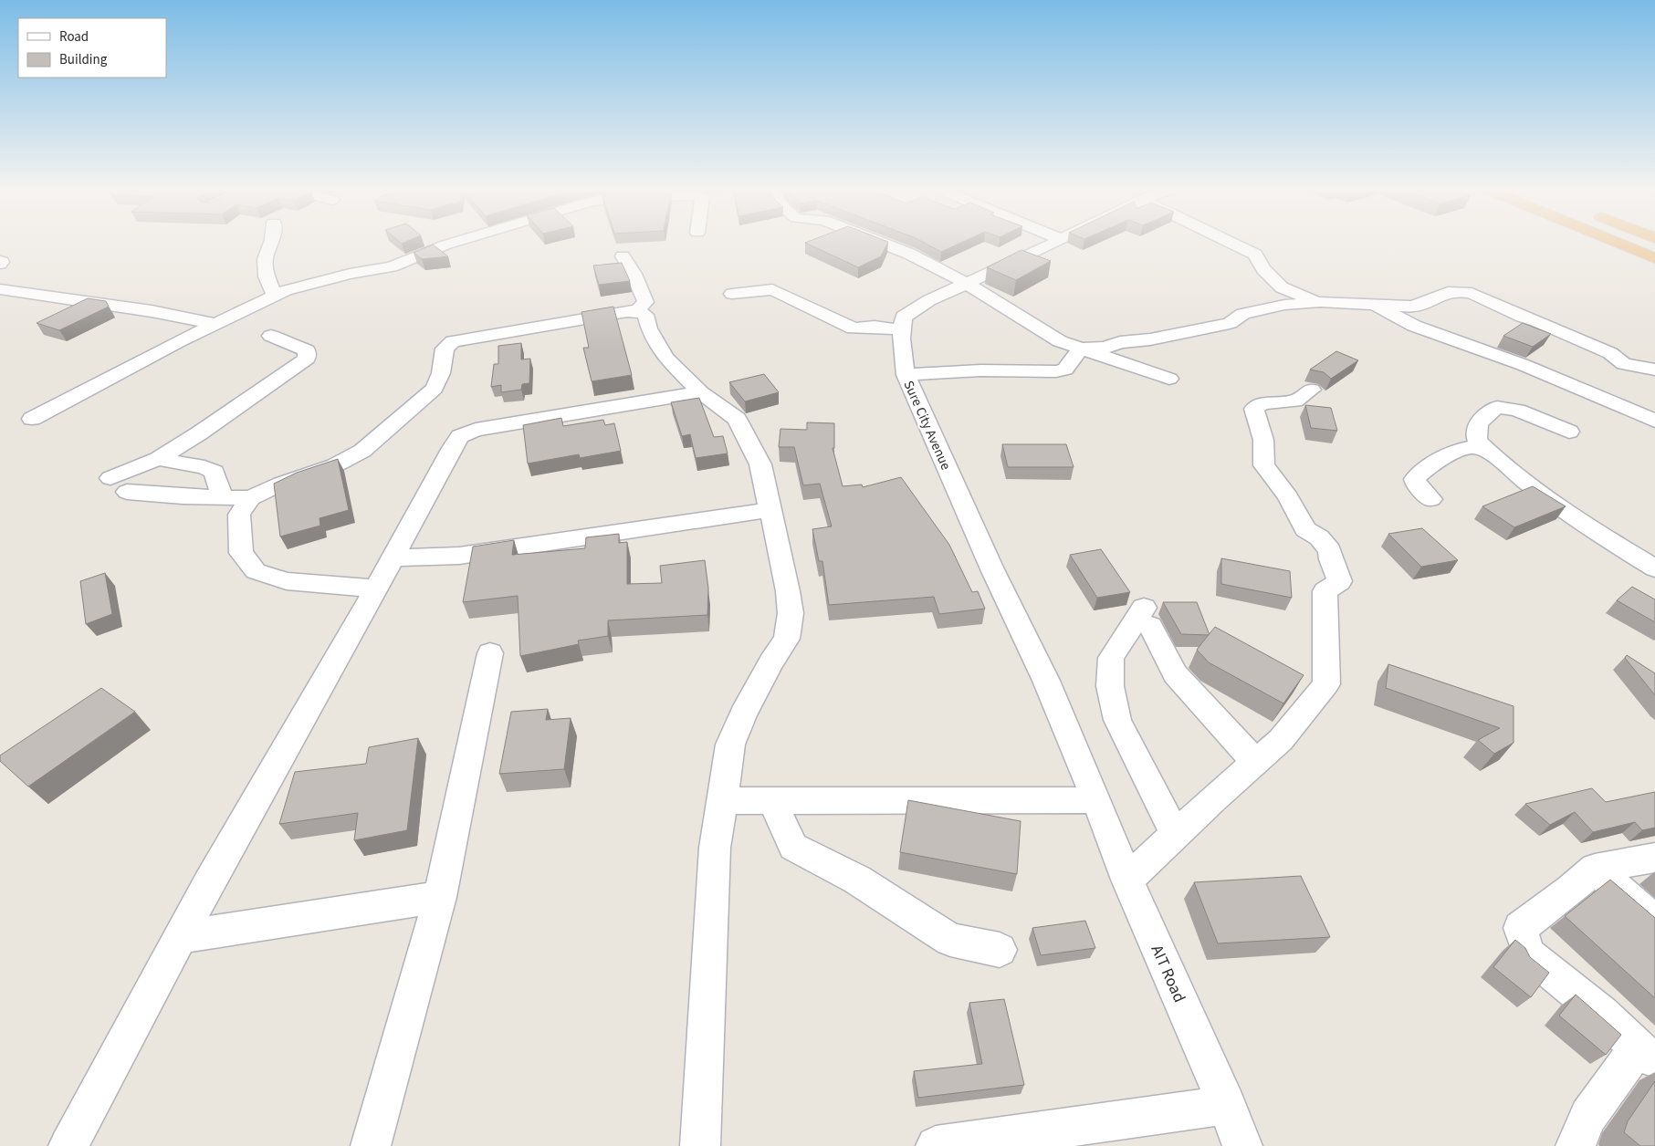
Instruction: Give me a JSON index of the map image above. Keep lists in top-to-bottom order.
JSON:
{
  "streets": {
    "street": ["Sure City Avenue", "AIT Road"]
  },
  "crossings": [
    ["Sure City Avenue", "AIT Road"]
  ],
  "legend": ["Road", "Building"]
}
